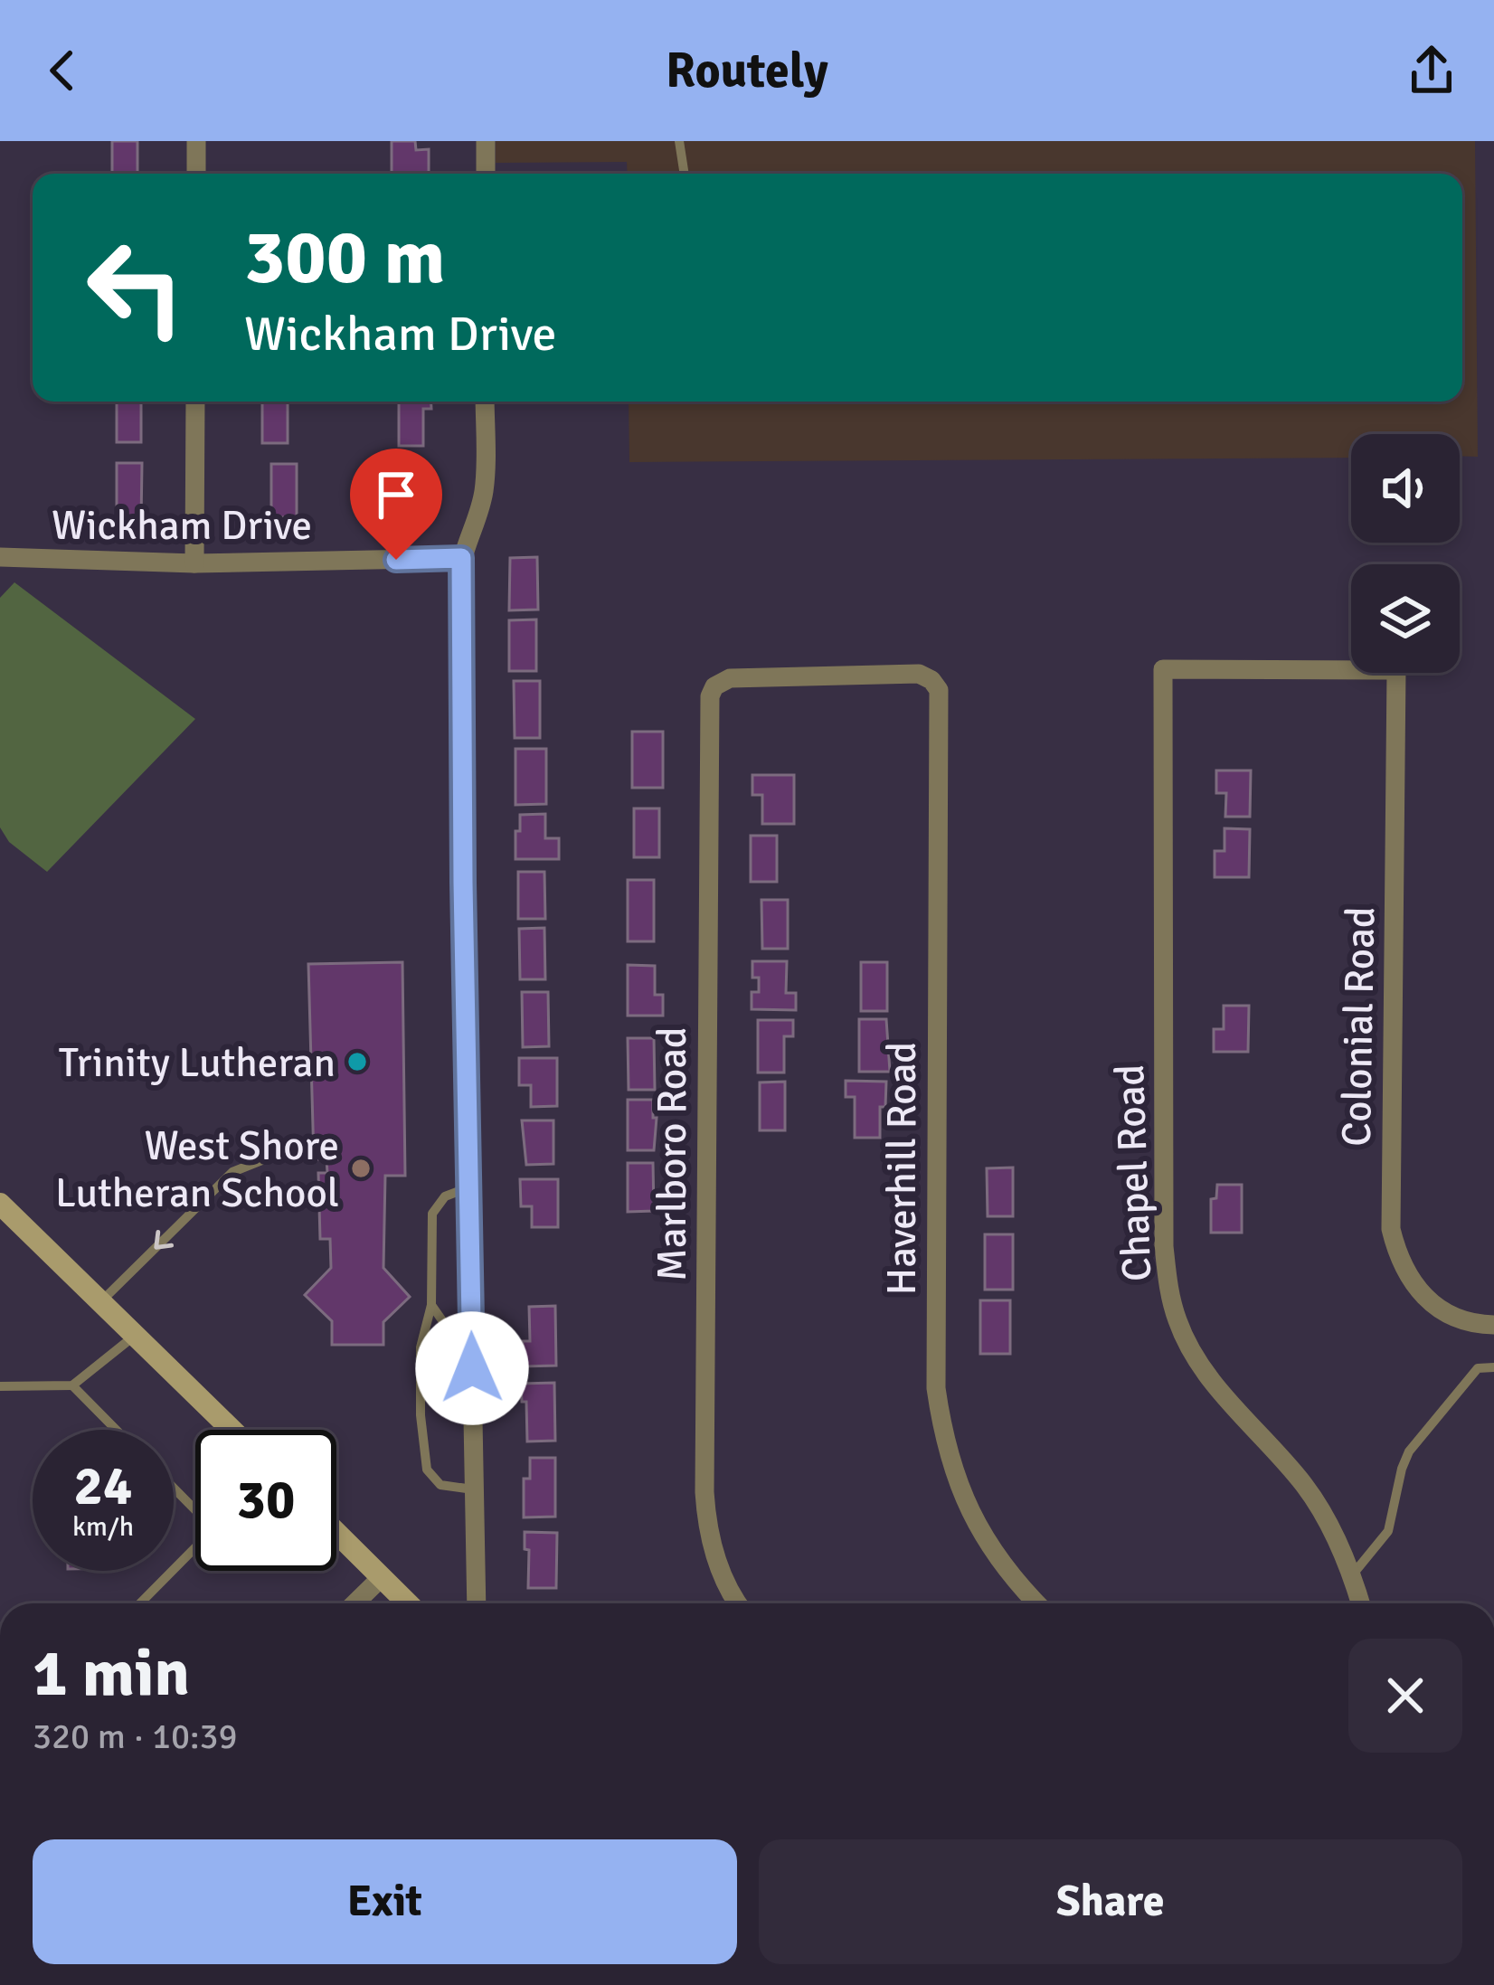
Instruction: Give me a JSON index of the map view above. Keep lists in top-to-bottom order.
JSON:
{
  "streets": {
    "street": [
      "Wickham Drive",
      "Colonial Road",
      "Marlboro Road",
      "Haverhill Road",
      "Chapel Road"
    ]
  },
  "crossings": [
    ["Colonial Road", "Chapel Road"],
    ["Marlboro Road", "Haverhill Road"]
  ],
  "places": ["Trinity Lutheran", "West Shore Lutheran School"],
  "page": {
    "header": "Routely",
    "turn": ["300 m", "Wickham Drive"],
    "speed": "24 km/h",
    "limit": "30",
    "heading": ["1 min", "320 m · 10:39"],
    "buttons": ["Exit", "Share"]
  }
}
